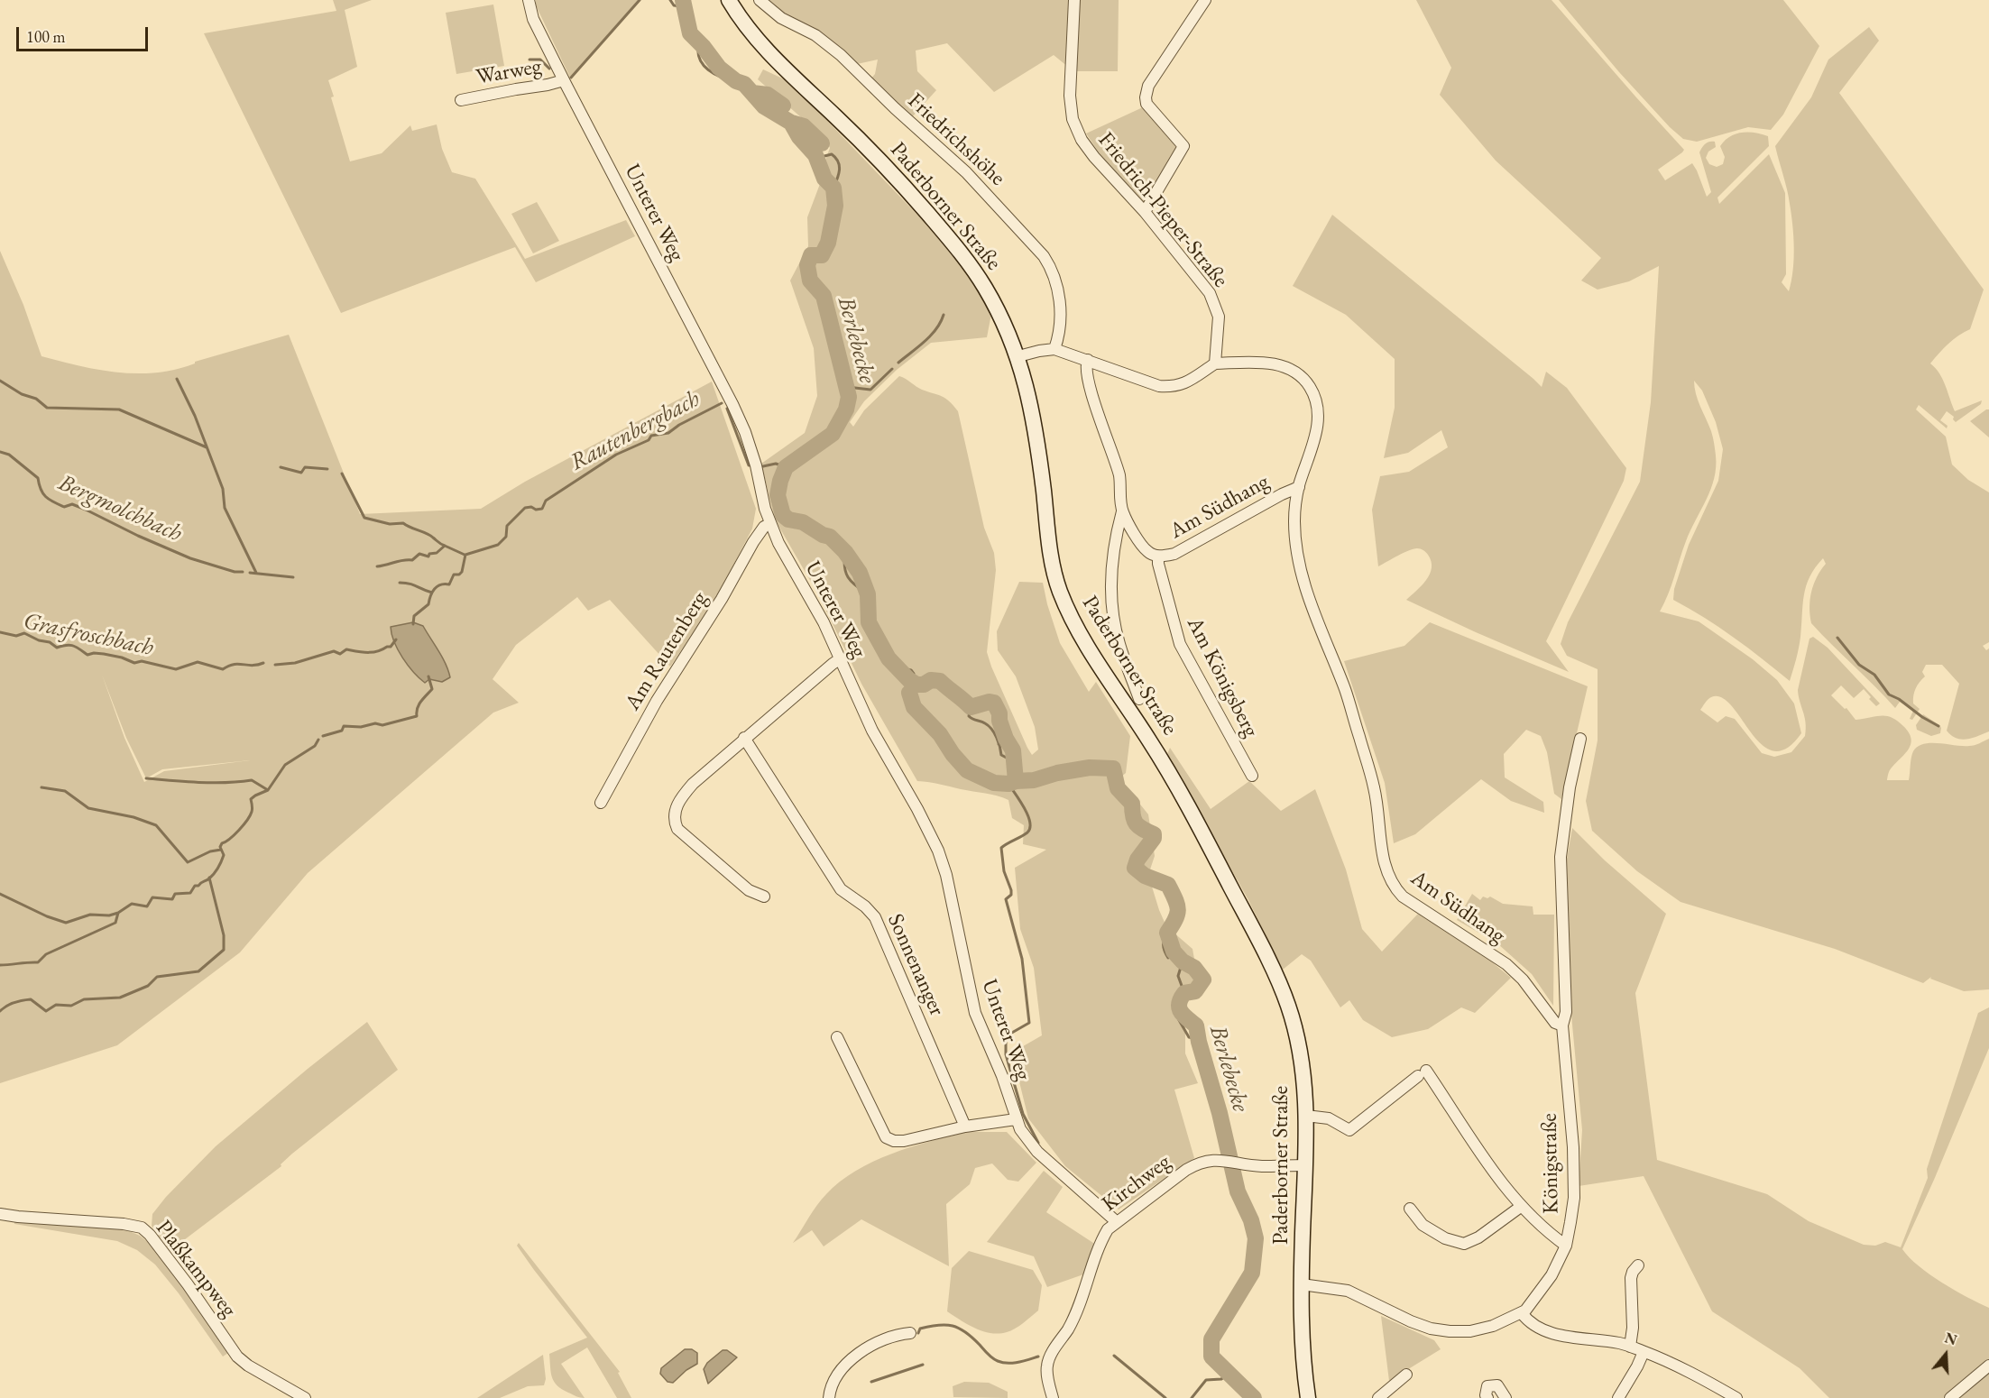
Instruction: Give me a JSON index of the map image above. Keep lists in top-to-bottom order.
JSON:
{
  "streets": {
    "main road": ["Paderborner Straße"],
    "street": [
      "Warweg",
      "Friedrichshöhe",
      "Friedrich-Pieper-Straße",
      "Unterer Weg",
      "Am Südhang",
      "Am Rautenberg",
      "Am Königsberg",
      "Sonnenanger",
      "Königstraße",
      "Kirchweg",
      "Plaßkampweg"
    ]
  },
  "crossings": [
    ["Warweg", "Unterer Weg"],
    ["Paderborner Straße", "Königstraße"],
    ["Paderborner Straße", "Kirchweg"],
    ["Friedrich-Pieper-Straße", "Am Südhang"],
    ["Unterer Weg", "Am Rautenberg"],
    ["Unterer Weg", "Kirchweg"],
    ["Am Südhang", "Am Königsberg"],
    ["Am Südhang", "Königstraße"]
  ],
  "water": [
    "Berlebecke",
    "Rautenbergbach",
    "Bergmolchbach",
    "Grasfroschbach"
  ],
  "scale_bar": "100 m",
  "north": "top"
}
